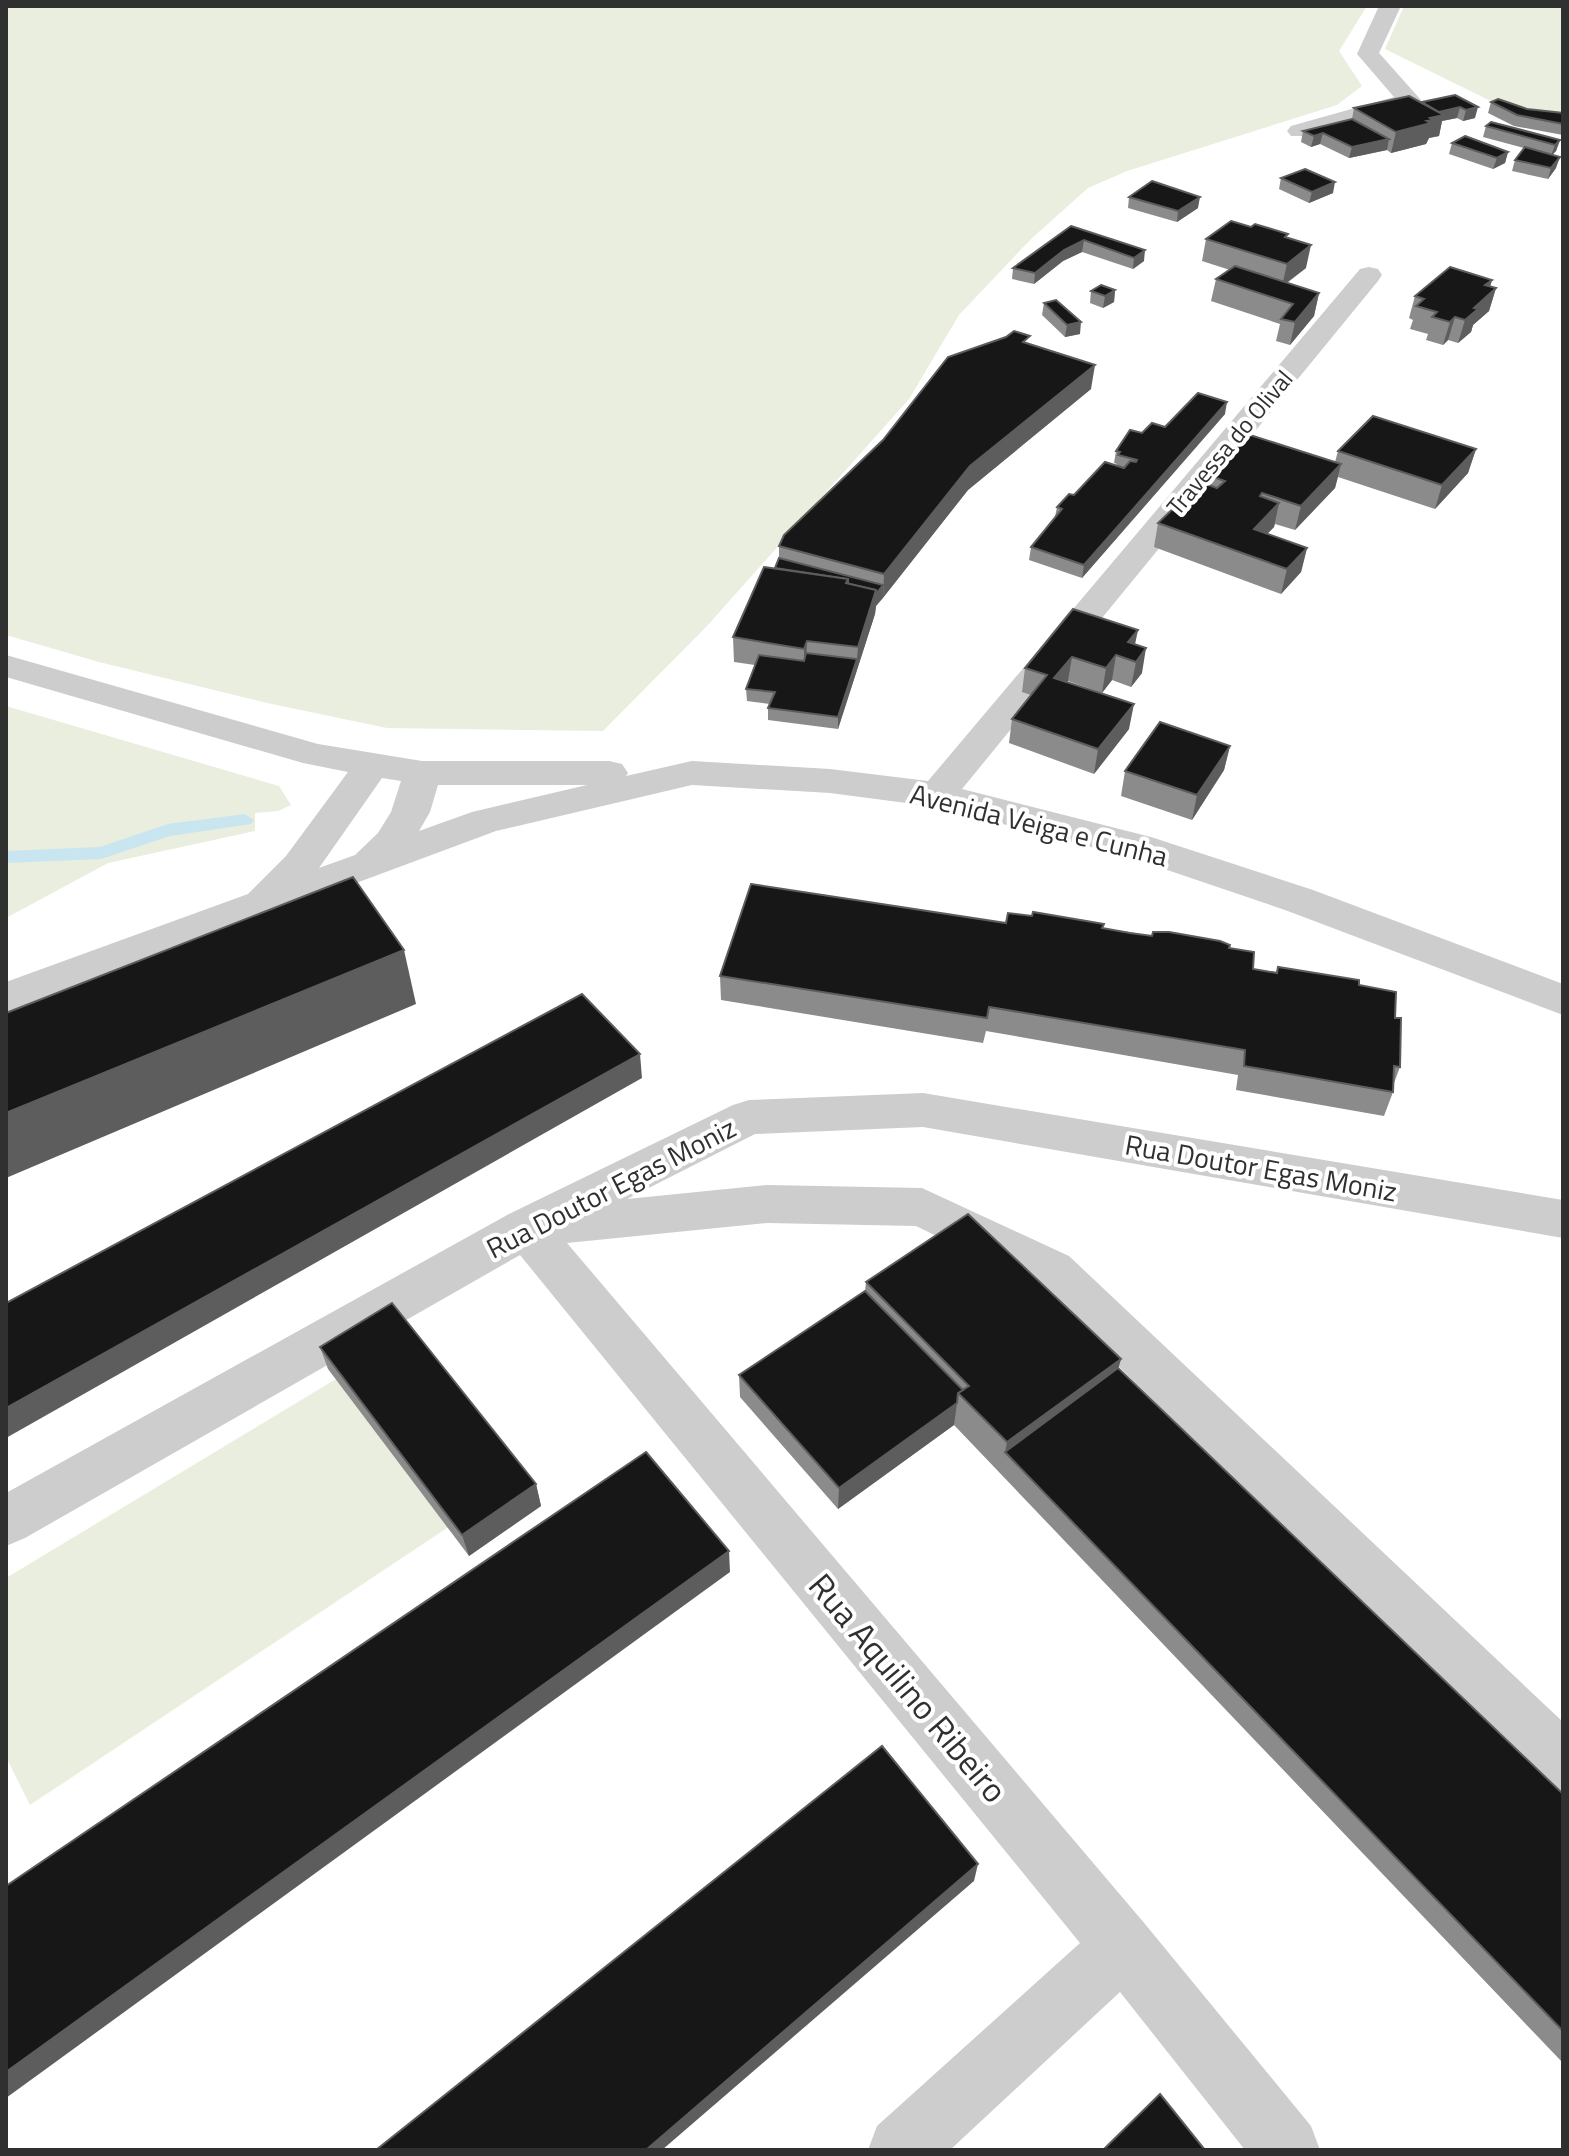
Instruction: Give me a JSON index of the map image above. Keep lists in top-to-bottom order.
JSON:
{
  "streets": {
    "street": [
      "Travessa do Olival",
      "Avenida Veiga e Cunha",
      "Rua Doutor Egas Moniz",
      "Rua Aquilino Ribeiro"
    ]
  },
  "crossings": [
    ["Travessa do Olival", "Avenida Veiga e Cunha"],
    ["Rua Doutor Egas Moniz", "Rua Aquilino Ribeiro"]
  ]
}
